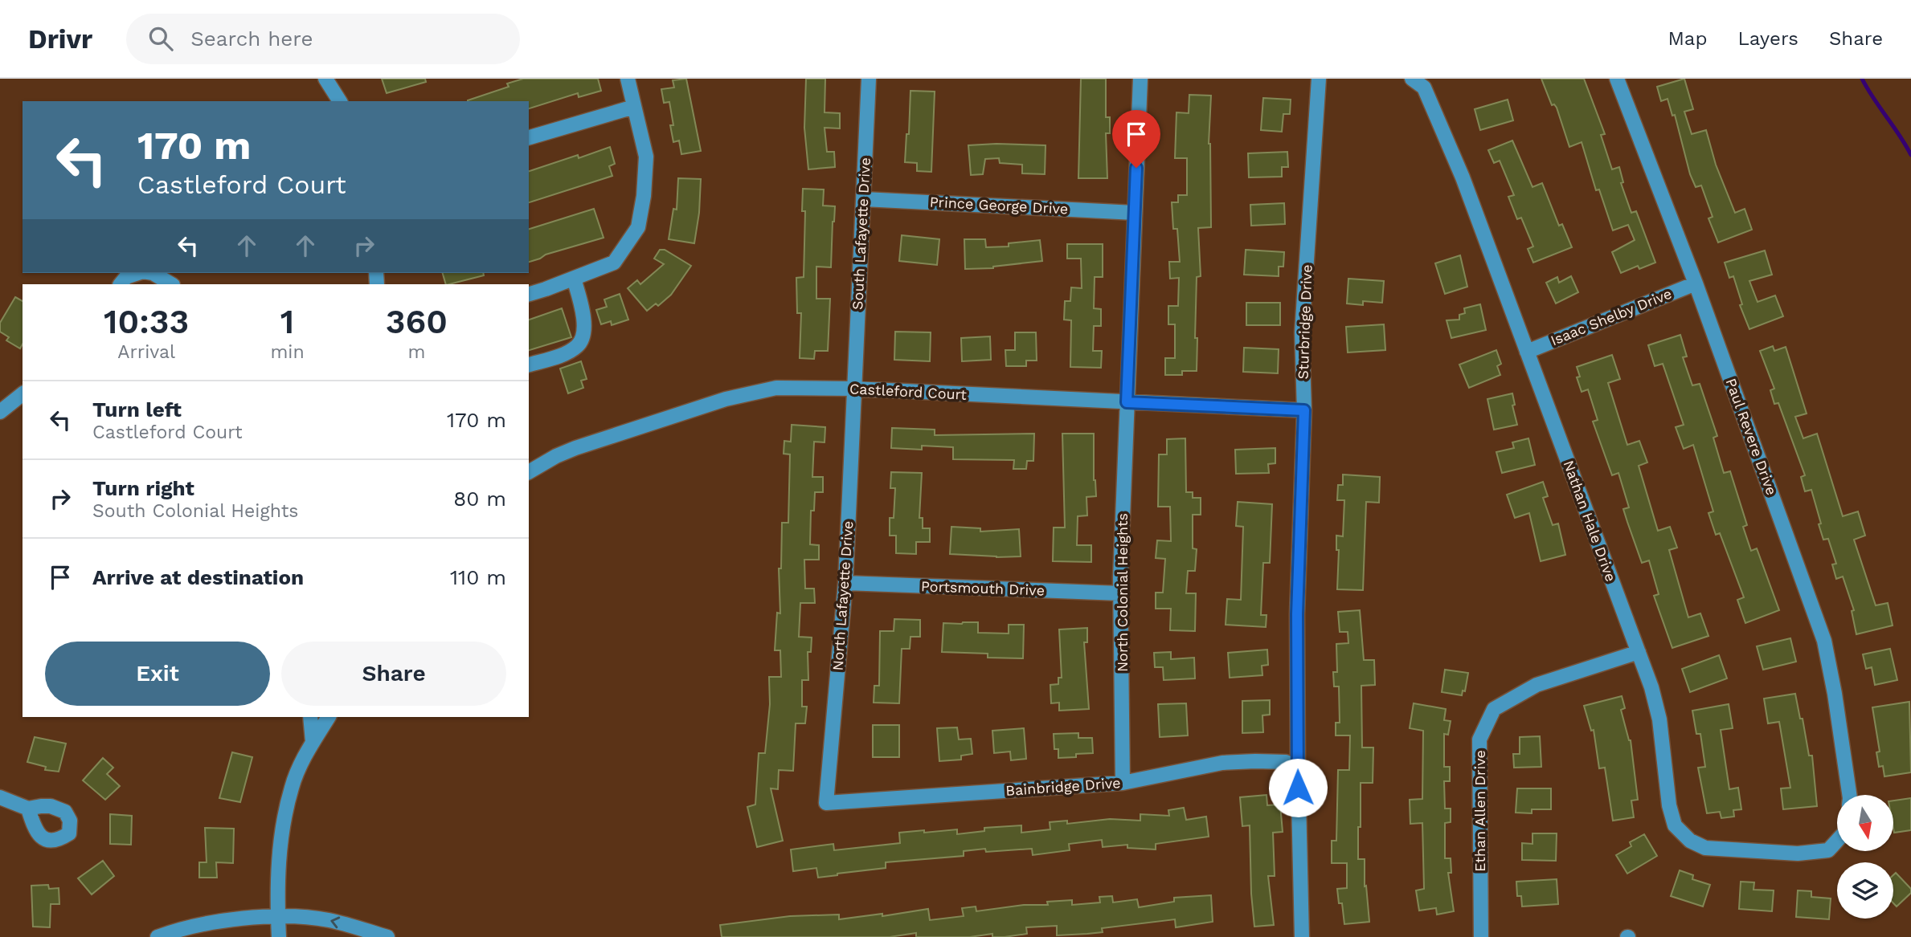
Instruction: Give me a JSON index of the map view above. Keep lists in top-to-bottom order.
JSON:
{
  "streets": {
    "street": [
      "Prince George Drive",
      "South Lafayette Drive",
      "Isaac Shelby Drive",
      "Sturbridge Drive",
      "Castleford Court",
      "Paul Revere Drive",
      "Nathan Hale Drive",
      "Portsmouth Drive",
      "North Colonial Heights",
      "North Lafayette Drive",
      "Bainbridge Drive",
      "Ethan Allen Drive"
    ]
  },
  "crossings": [
    ["Prince George Drive", "South Lafayette Drive"],
    ["Prince George Drive", "North Colonial Heights"],
    ["South Lafayette Drive", "Castleford Court"],
    ["South Lafayette Drive", "North Lafayette Drive"],
    ["Isaac Shelby Drive", "Paul Revere Drive"],
    ["Isaac Shelby Drive", "Nathan Hale Drive"],
    ["Sturbridge Drive", "Castleford Court"],
    ["Sturbridge Drive", "Bainbridge Drive"],
    ["Castleford Court", "North Colonial Heights"],
    ["Castleford Court", "North Lafayette Drive"],
    ["Nathan Hale Drive", "Ethan Allen Drive"],
    ["Portsmouth Drive", "North Colonial Heights"],
    ["Portsmouth Drive", "North Lafayette Drive"],
    ["North Colonial Heights", "Bainbridge Drive"],
    ["North Lafayette Drive", "Bainbridge Drive"]
  ],
  "north": "bottom",
  "page": {
    "header": "Drivr",
    "search": "Search here",
    "nav": ["Map", "Layers", "Share"],
    "turn": ["170 m", "Castleford Court"],
    "eta": [
      "10:33",
      "Arrival",
      "1",
      "min",
      "360",
      "m"
    ],
    "list": [
      {
        "name": "Turn left",
        "note": "Castleford Court",
        "value": "170 m"
      },
      {
        "name": "Turn right",
        "note": "South Colonial Heights",
        "value": "80 m"
      },
      {
        "name": "Arrive at destination",
        "value": "110 m"
      }
    ],
    "buttons": ["Exit", "Share"]
  }
}
